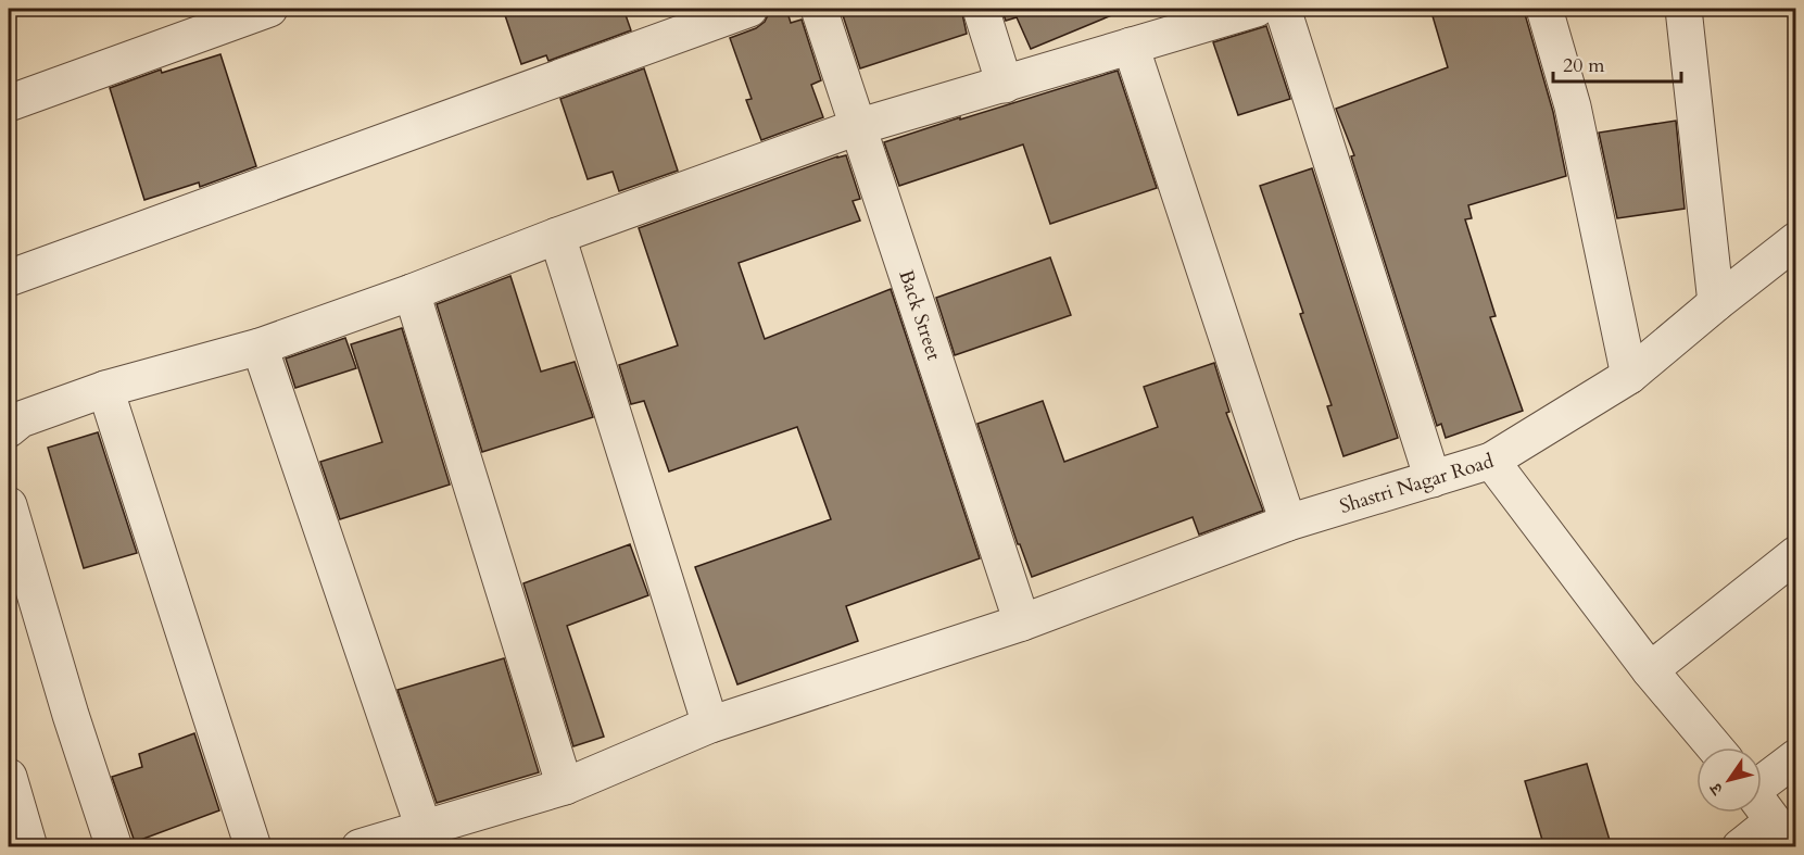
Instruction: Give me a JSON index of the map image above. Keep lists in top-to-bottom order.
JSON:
{
  "streets": {
    "street": ["Back Street", "Shastri Nagar Road"]
  },
  "crossings": [
    ["Back Street", "Shastri Nagar Road"]
  ],
  "scale_bar": "20 m",
  "north": "bottom left"
}
